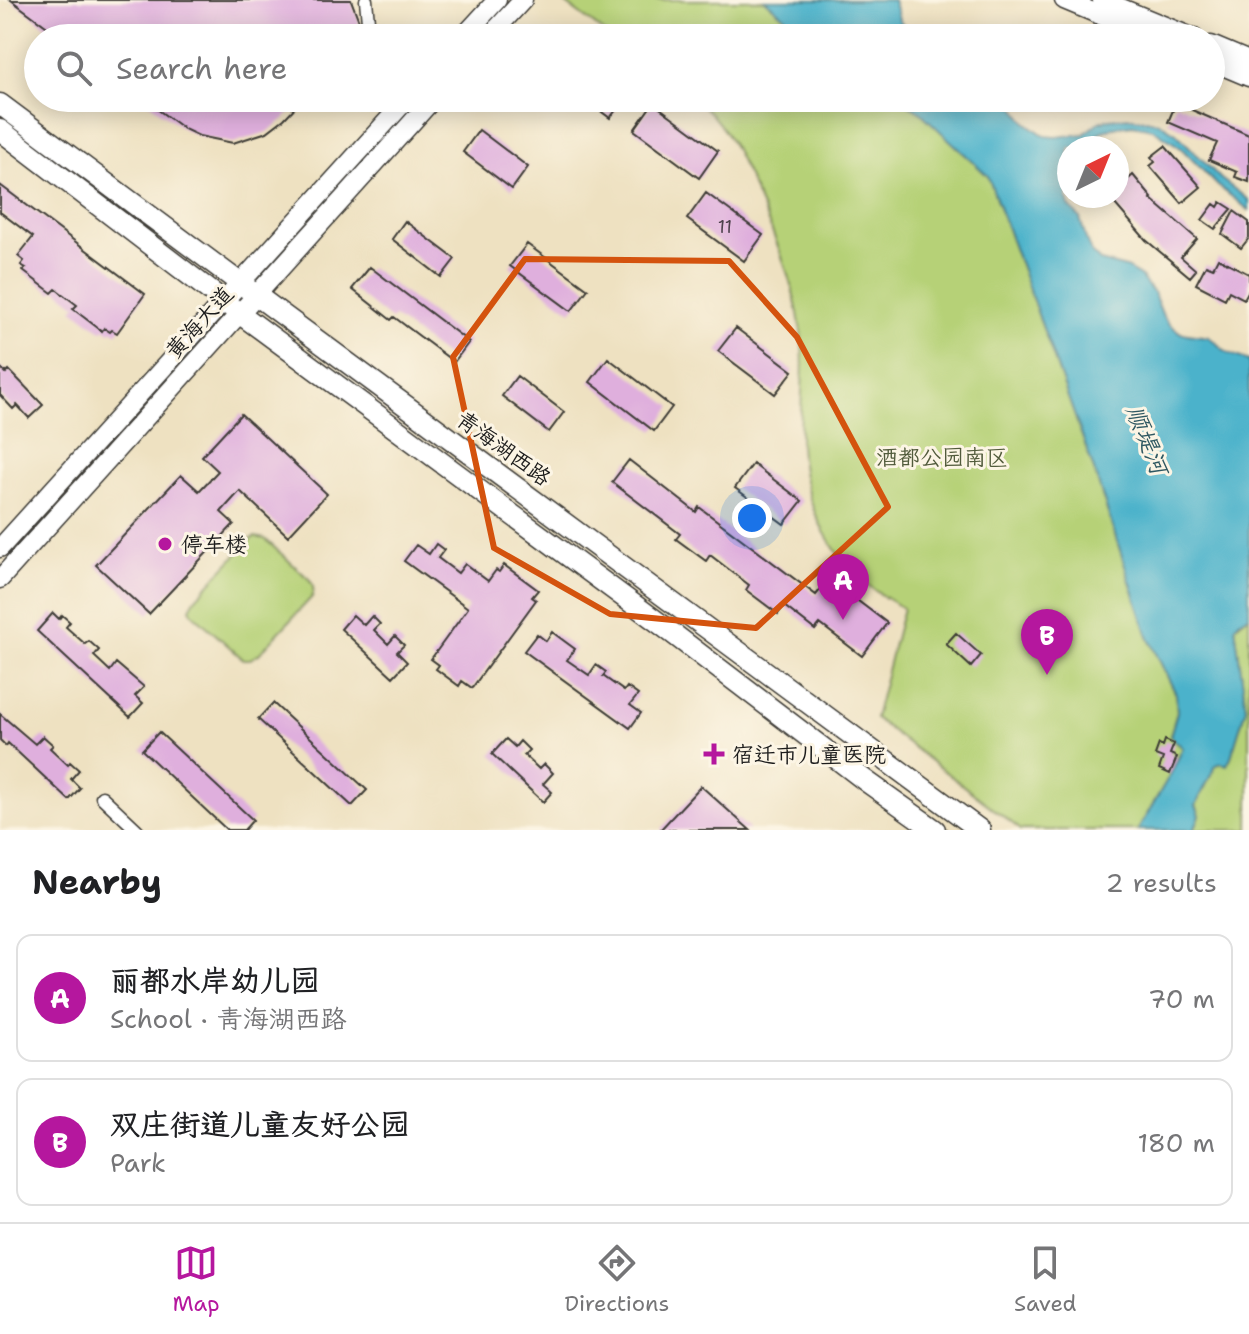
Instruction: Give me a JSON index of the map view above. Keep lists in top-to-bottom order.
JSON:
{
  "streets": {
    "main road": ["青海湖西路"],
    "street": ["黄海大道"]
  },
  "crossings": [
    ["黄海大道", "青海湖西路"]
  ],
  "water": ["顺堤河"],
  "parks": ["酒都公园南区"],
  "places": {
    "other": ["停车楼"],
    "health": ["宿迁市儿童医院"]
  },
  "house_numbers": ["11"],
  "north": "top right",
  "page": {
    "search": "Search here",
    "pins": ["A", "B"],
    "heading": ["Nearby", "2 results"],
    "list": [
      {
        "mark": "A",
        "name": "丽都水岸幼儿园",
        "note": "School · 青海湖西路",
        "value": "70 m"
      },
      {
        "mark": "B",
        "name": "双庄街道儿童友好公园",
        "note": "Park",
        "value": "180 m"
      }
    ],
    "nav": ["Map", "Directions", "Saved"]
  }
}
